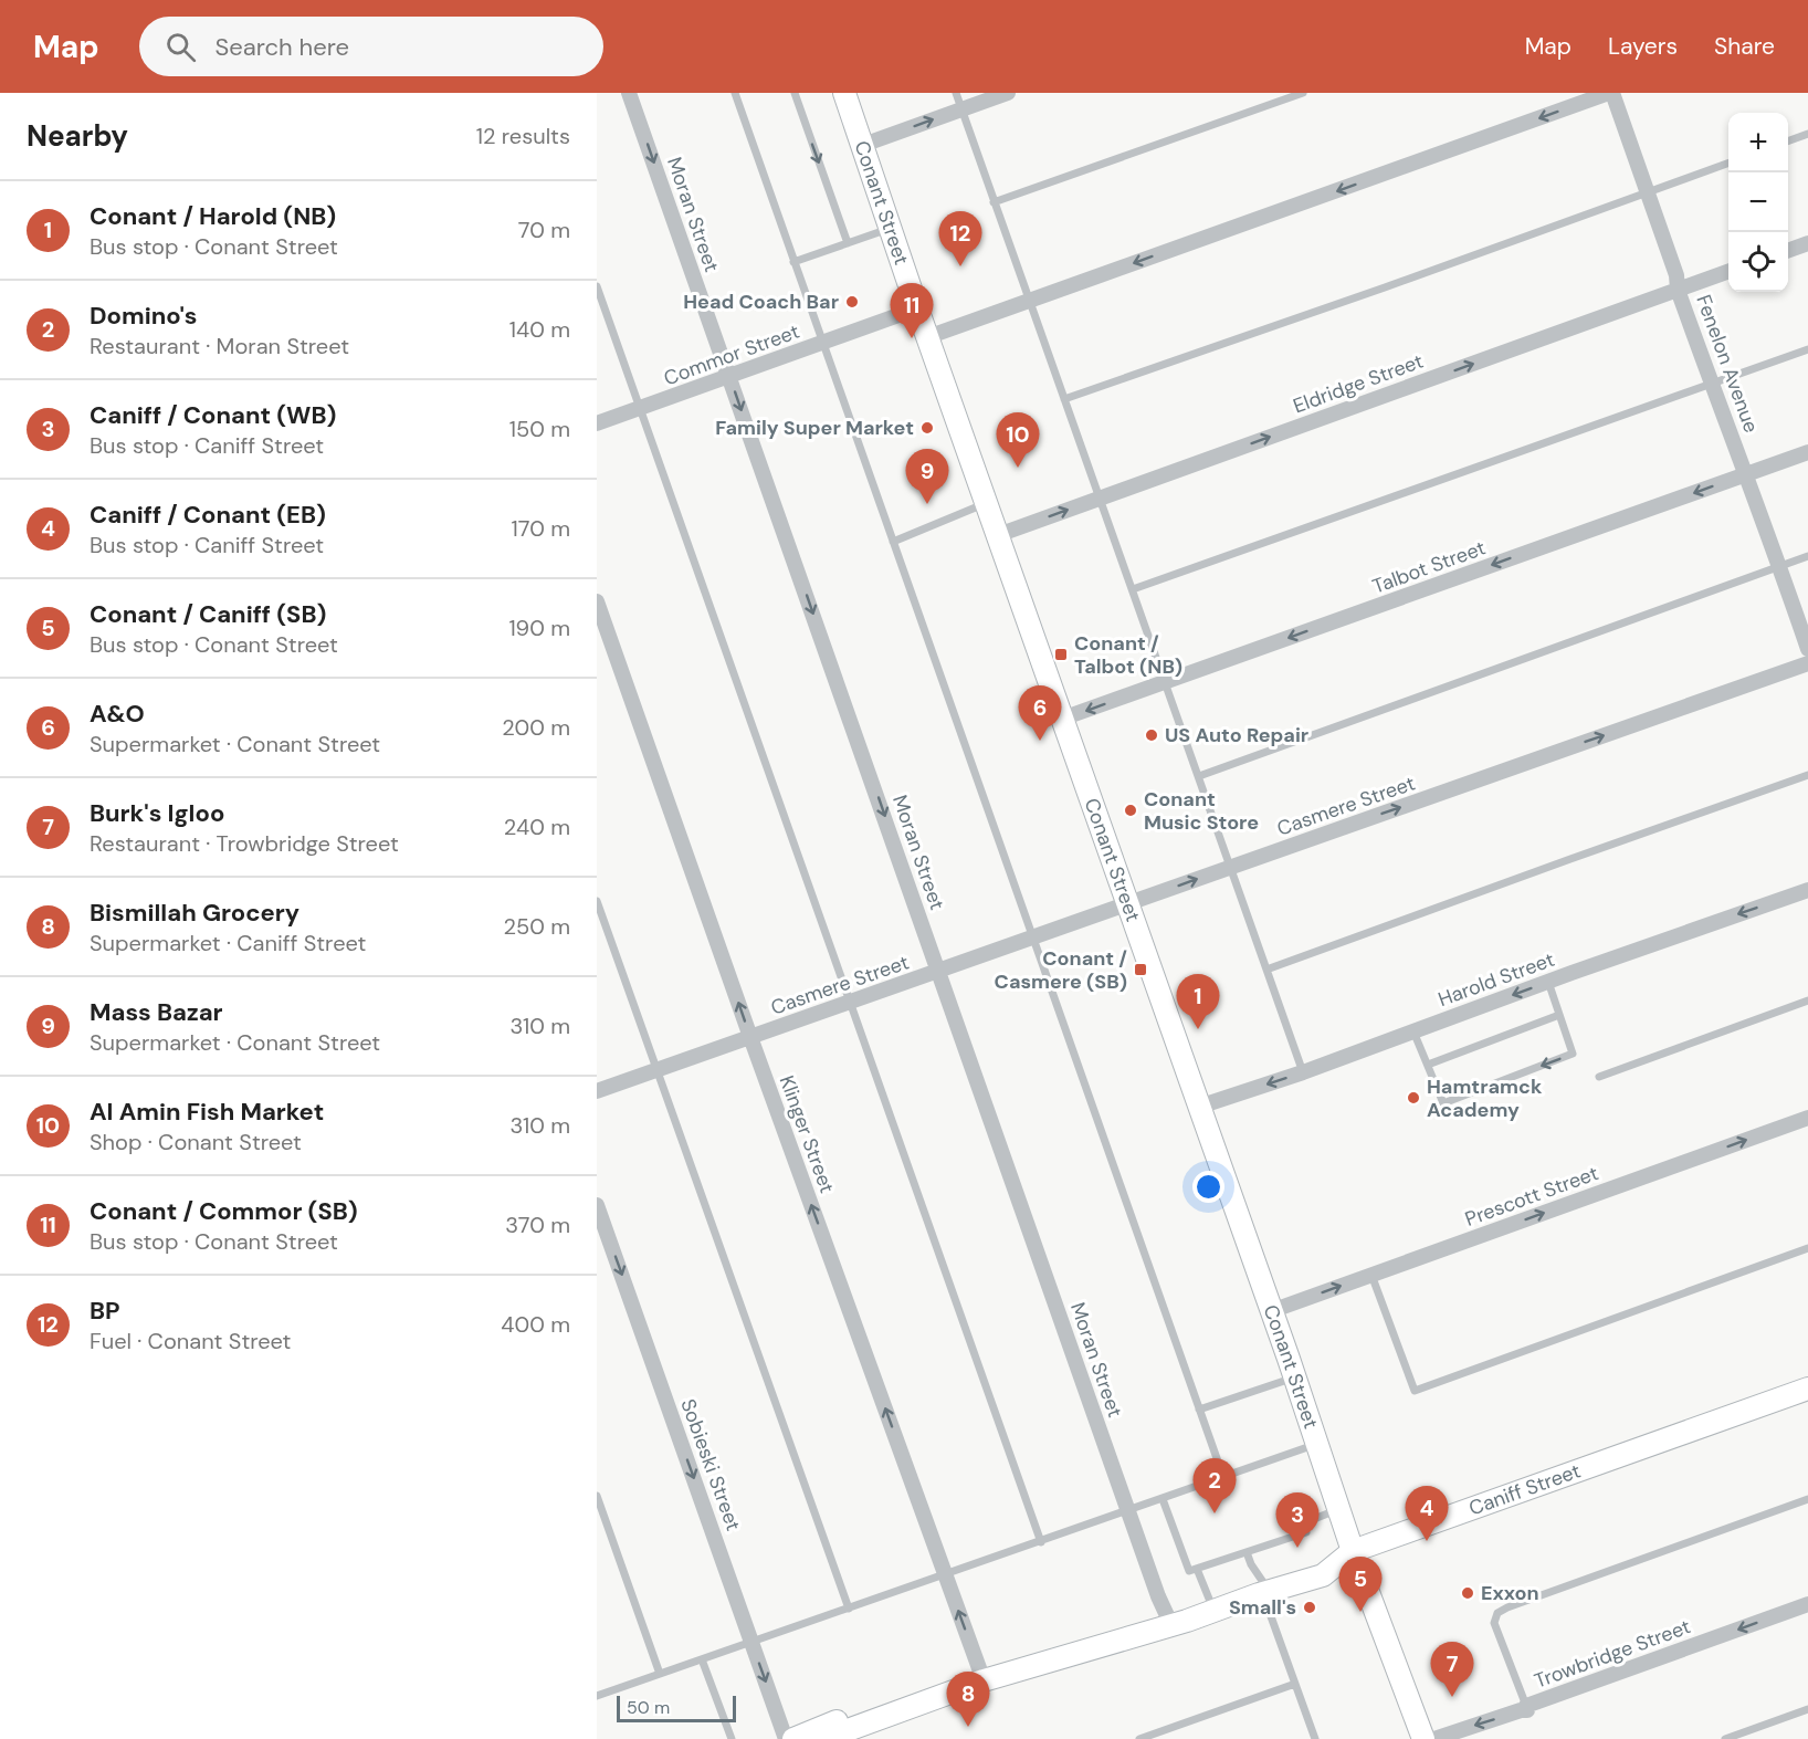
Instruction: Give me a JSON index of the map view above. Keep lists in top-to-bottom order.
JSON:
{
  "streets": {
    "main road": ["Conant Street", "Caniff Street"],
    "street": [
      "Moran Street",
      "Commor Street",
      "Fenelon Avenue",
      "Eldridge Street",
      "Talbot Street",
      "Casmere Street",
      "Harold Street",
      "Klinger Street",
      "Prescott Street",
      "Sobieski Street",
      "Trowbridge Street"
    ]
  },
  "crossings": [
    ["Conant Street", "Commor Street"],
    ["Conant Street", "Eldridge Street"],
    ["Conant Street", "Talbot Street"],
    ["Conant Street", "Casmere Street"],
    ["Conant Street", "Harold Street"],
    ["Conant Street", "Prescott Street"],
    ["Conant Street", "Caniff Street"],
    ["Moran Street", "Commor Street"],
    ["Moran Street", "Casmere Street"],
    ["Moran Street", "Caniff Street"],
    ["Fenelon Avenue", "Eldridge Street"],
    ["Fenelon Avenue", "Talbot Street"],
    ["Casmere Street", "Klinger Street"],
    ["Klinger Street", "Caniff Street"]
  ],
  "one_way": [
    "Moran Street",
    "Eldridge Street",
    "Talbot Street",
    "Casmere Street",
    "Harold Street",
    "Klinger Street",
    "Prescott Street",
    "Sobieski Street",
    "Trowbridge Street"
  ],
  "places": {
    "other": [
      "Head Coach Bar",
      "Family Super Market",
      "US Auto Repair",
      "Conant Music Store",
      "Hamtramck Academy",
      "Exxon",
      "Small's"
    ],
    "transit": ["Conant / Talbot (NB)", "Conant / Casmere (SB)"]
  },
  "scale_bar": "50 m",
  "page": {
    "header": "Map",
    "search": "Search here",
    "nav": ["Map", "Layers", "Share"],
    "heading": ["Nearby", "12 results"],
    "map_buttons": ["+", "−"],
    "list": [
      {
        "mark": "1",
        "name": "Conant / Harold (NB)",
        "note": "Bus stop · Conant Street",
        "value": "70 m"
      },
      {
        "mark": "2",
        "name": "Domino's",
        "note": "Restaurant · Moran Street",
        "value": "140 m"
      },
      {
        "mark": "3",
        "name": "Caniff / Conant (WB)",
        "note": "Bus stop · Caniff Street",
        "value": "150 m"
      },
      {
        "mark": "4",
        "name": "Caniff / Conant (EB)",
        "note": "Bus stop · Caniff Street",
        "value": "170 m"
      },
      {
        "mark": "5",
        "name": "Conant / Caniff (SB)",
        "note": "Bus stop · Conant Street",
        "value": "190 m"
      },
      {
        "mark": "6",
        "name": "A&O",
        "note": "Supermarket · Conant Street",
        "value": "200 m"
      },
      {
        "mark": "7",
        "name": "Burk's Igloo",
        "note": "Restaurant · Trowbridge Street",
        "value": "240 m"
      },
      {
        "mark": "8",
        "name": "Bismillah Grocery",
        "note": "Supermarket · Caniff Street",
        "value": "250 m"
      },
      {
        "mark": "9",
        "name": "Mass Bazar",
        "note": "Supermarket · Conant Street",
        "value": "310 m"
      },
      {
        "mark": "10",
        "name": "Al Amin Fish Market",
        "note": "Shop · Conant Street",
        "value": "310 m"
      },
      {
        "mark": "11",
        "name": "Conant / Commor (SB)",
        "note": "Bus stop · Conant Street",
        "value": "370 m"
      },
      {
        "mark": "12",
        "name": "BP",
        "note": "Fuel · Conant Street",
        "value": "400 m"
      }
    ],
    "pins": [
      "12",
      "11",
      "10",
      "9",
      "6",
      "1",
      "2",
      "4",
      "3",
      "5",
      "7",
      "8"
    ],
    "scale": "50 m"
  }
}
